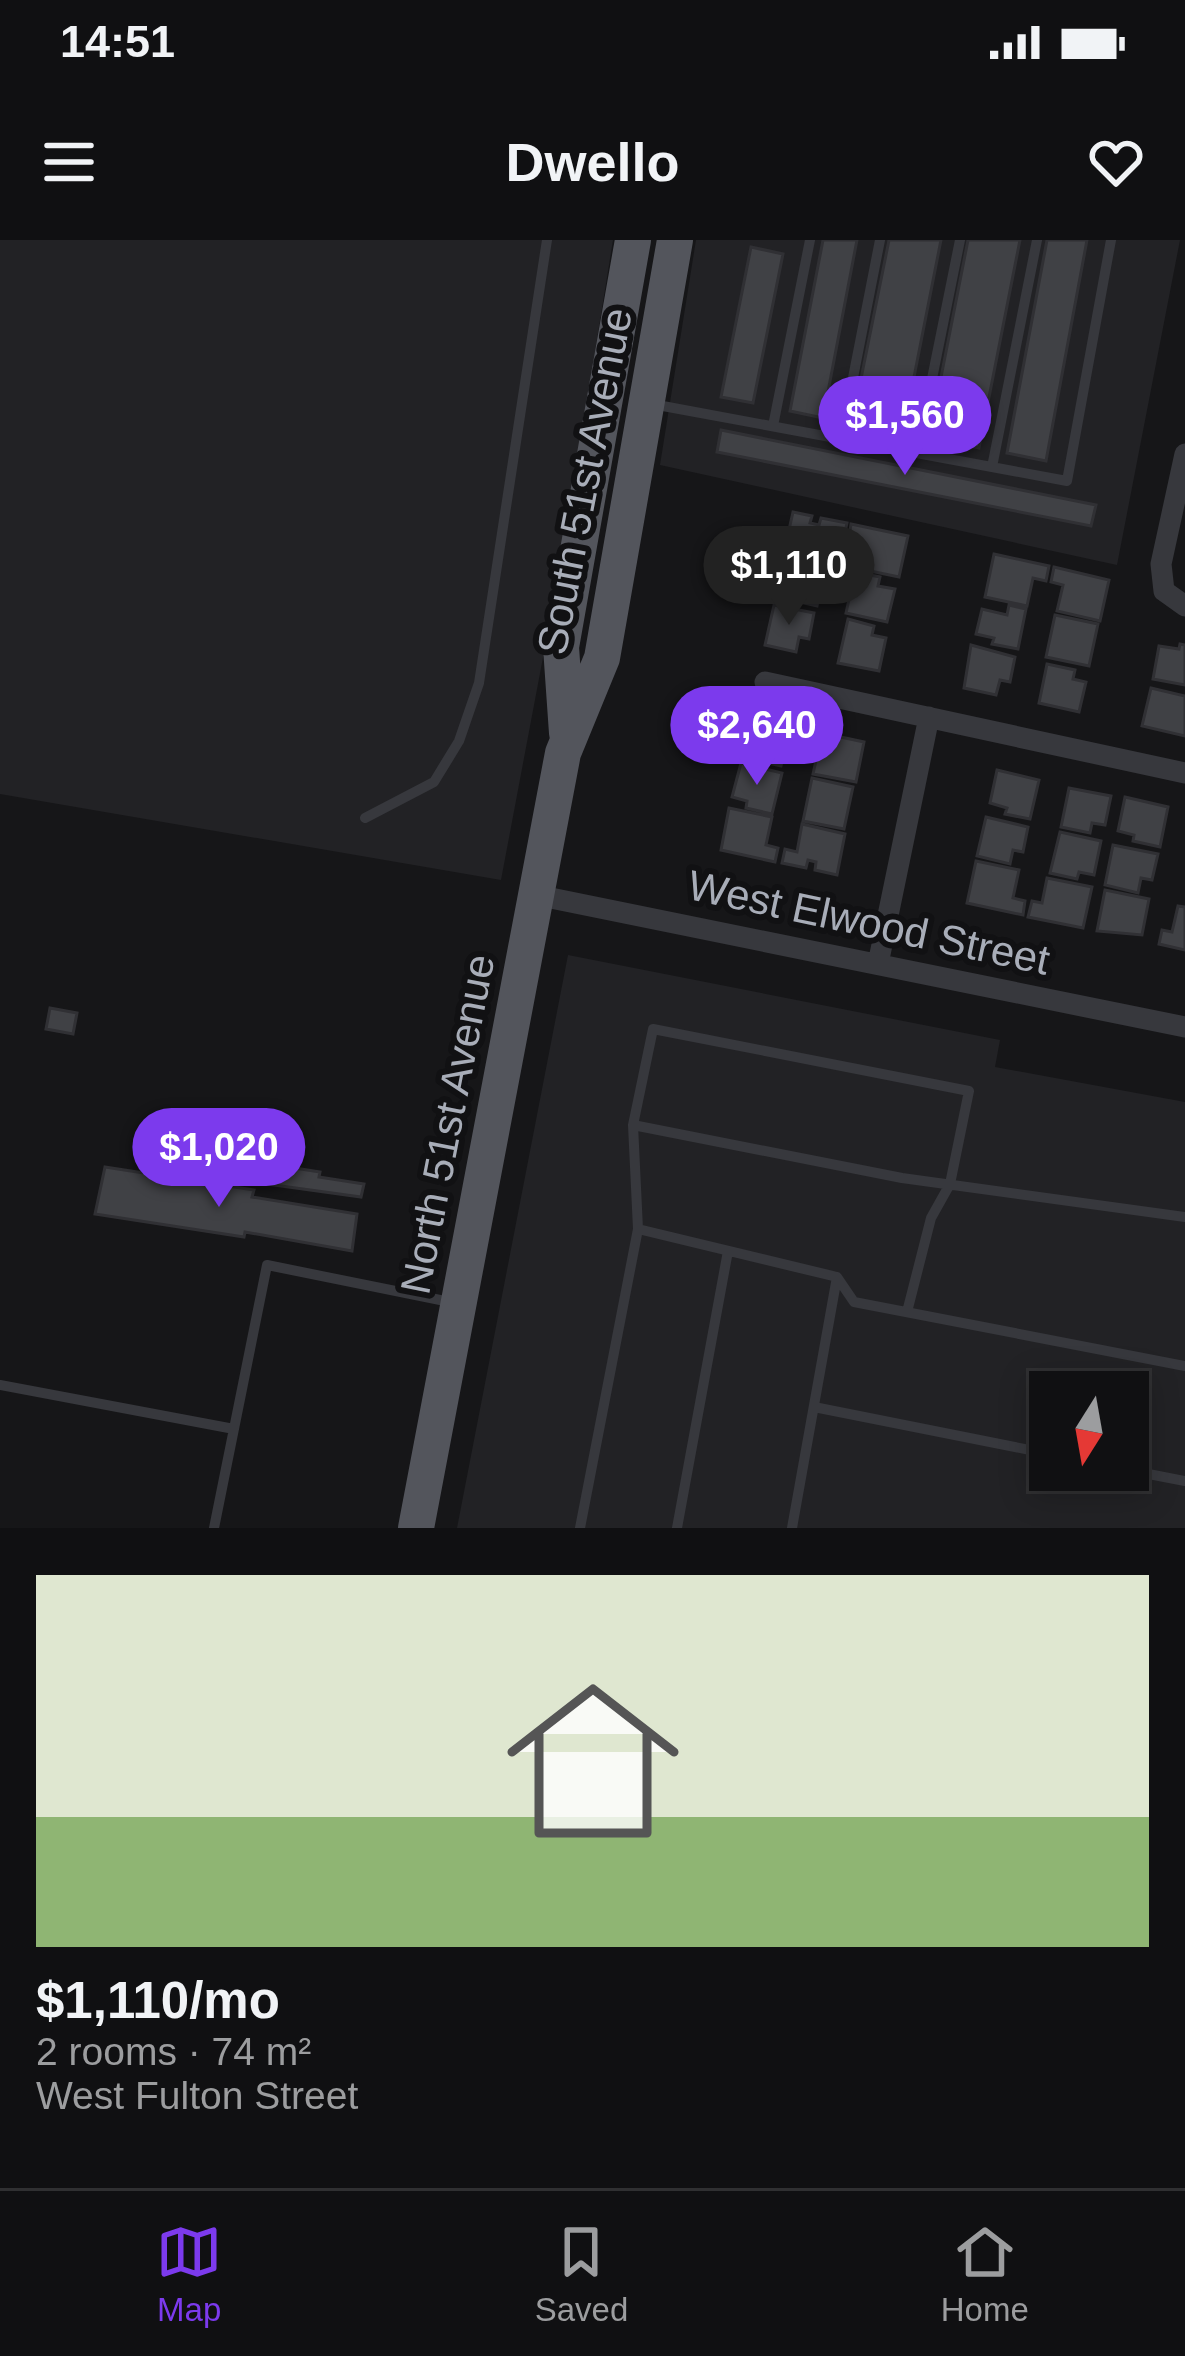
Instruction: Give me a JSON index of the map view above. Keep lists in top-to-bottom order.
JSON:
{
  "streets": {
    "main road": ["South 51st Avenue", "North 51st Avenue"],
    "street": ["West Elwood Street"]
  },
  "crossings": [
    ["South 51st Avenue", "North 51st Avenue"],
    ["West Elwood Street", "North 51st Avenue"]
  ],
  "north": "bottom",
  "page": {
    "status": "14:51",
    "header": "Dwello",
    "price": [
      "$1,560",
      "$1,110",
      "$2,640",
      "$1,020"
    ],
    "list": [
      {
        "name": "$1,110/mo",
        "note": "2 rooms · 74 m² · West Fulton Street"
      }
    ],
    "tabs": ["Map", "Saved", "Home"]
  }
}
